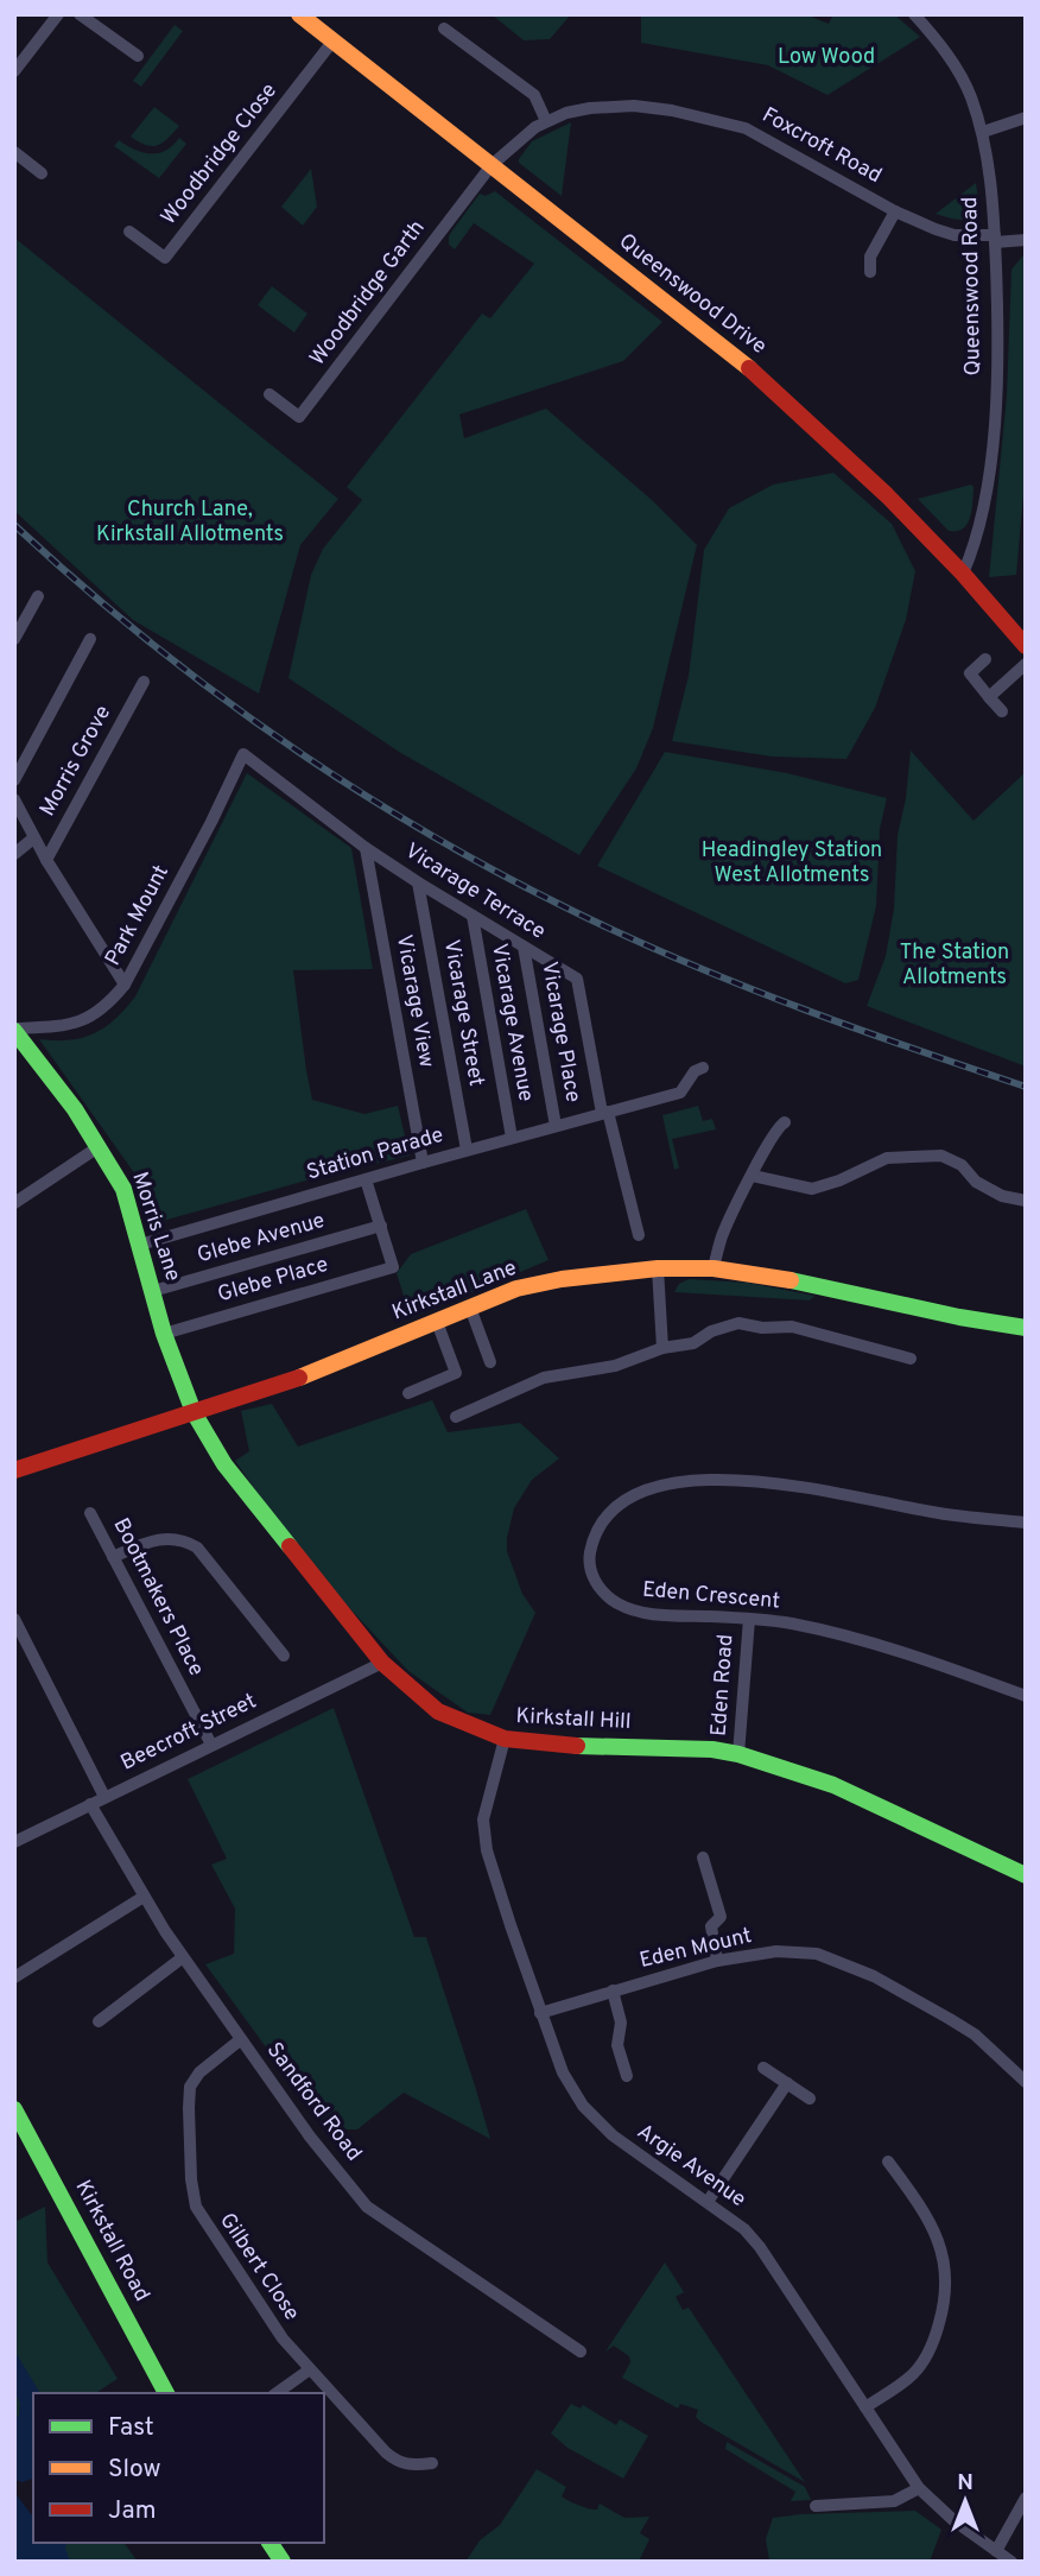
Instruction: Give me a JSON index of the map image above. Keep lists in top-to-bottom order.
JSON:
{
  "streets": {
    "street": [
      "Foxcroft Road",
      "Woodbridge Close",
      "Queenswood Road",
      "Woodbridge Garth",
      "Queenswood Drive",
      "Morris Grove",
      "Vicarage Terrace",
      "Park Mount",
      "Vicarage View",
      "Vicarage Street",
      "Vicarage Avenue",
      "Vicarage Place",
      "Station Parade",
      "Morris Lane",
      "Glebe Avenue",
      "Glebe Place",
      "Kirkstall Lane",
      "Eden Crescent",
      "Bootmakers Place",
      "Eden Road",
      "Kirkstall Hill",
      "Beecroft Street",
      "Eden Mount",
      "Sandford Road",
      "Argie Avenue",
      "Kirkstall Road",
      "Gilbert Close"
    ]
  },
  "crossings": [
    ["Foxcroft Road", "Queenswood Road"],
    ["Foxcroft Road", "Woodbridge Garth"],
    ["Foxcroft Road", "Queenswood Drive"],
    ["Woodbridge Close", "Queenswood Drive"],
    ["Queenswood Road", "Queenswood Drive"],
    ["Woodbridge Garth", "Queenswood Drive"],
    ["Vicarage Terrace", "Park Mount"],
    ["Vicarage Terrace", "Vicarage View"],
    ["Vicarage Terrace", "Vicarage Street"],
    ["Vicarage Terrace", "Vicarage Avenue"],
    ["Vicarage Terrace", "Vicarage Place"],
    ["Vicarage Terrace", "Station Parade"],
    ["Park Mount", "Morris Lane"],
    ["Vicarage View", "Station Parade"],
    ["Vicarage Street", "Station Parade"],
    ["Vicarage Avenue", "Station Parade"],
    ["Vicarage Place", "Station Parade"],
    ["Station Parade", "Morris Lane"],
    ["Morris Lane", "Glebe Avenue"],
    ["Morris Lane", "Glebe Place"],
    ["Morris Lane", "Kirkstall Lane"],
    ["Morris Lane", "Kirkstall Hill"],
    ["Glebe Avenue", "Glebe Place"],
    ["Kirkstall Lane", "Kirkstall Hill"],
    ["Eden Crescent", "Eden Road"],
    ["Bootmakers Place", "Beecroft Street"],
    ["Eden Road", "Kirkstall Hill"],
    ["Kirkstall Hill", "Beecroft Street"],
    ["Kirkstall Hill", "Argie Avenue"],
    ["Beecroft Street", "Sandford Road"],
    ["Eden Mount", "Argie Avenue"],
    ["Sandford Road", "Gilbert Close"]
  ],
  "parks": [
    "Low Wood",
    "Church Lane, Kirkstall Allotments",
    "Headingley Station West Allotments",
    "The Station Allotments"
  ],
  "legend": ["Fast", "Slow", "Jam"],
  "north": "top"
}
